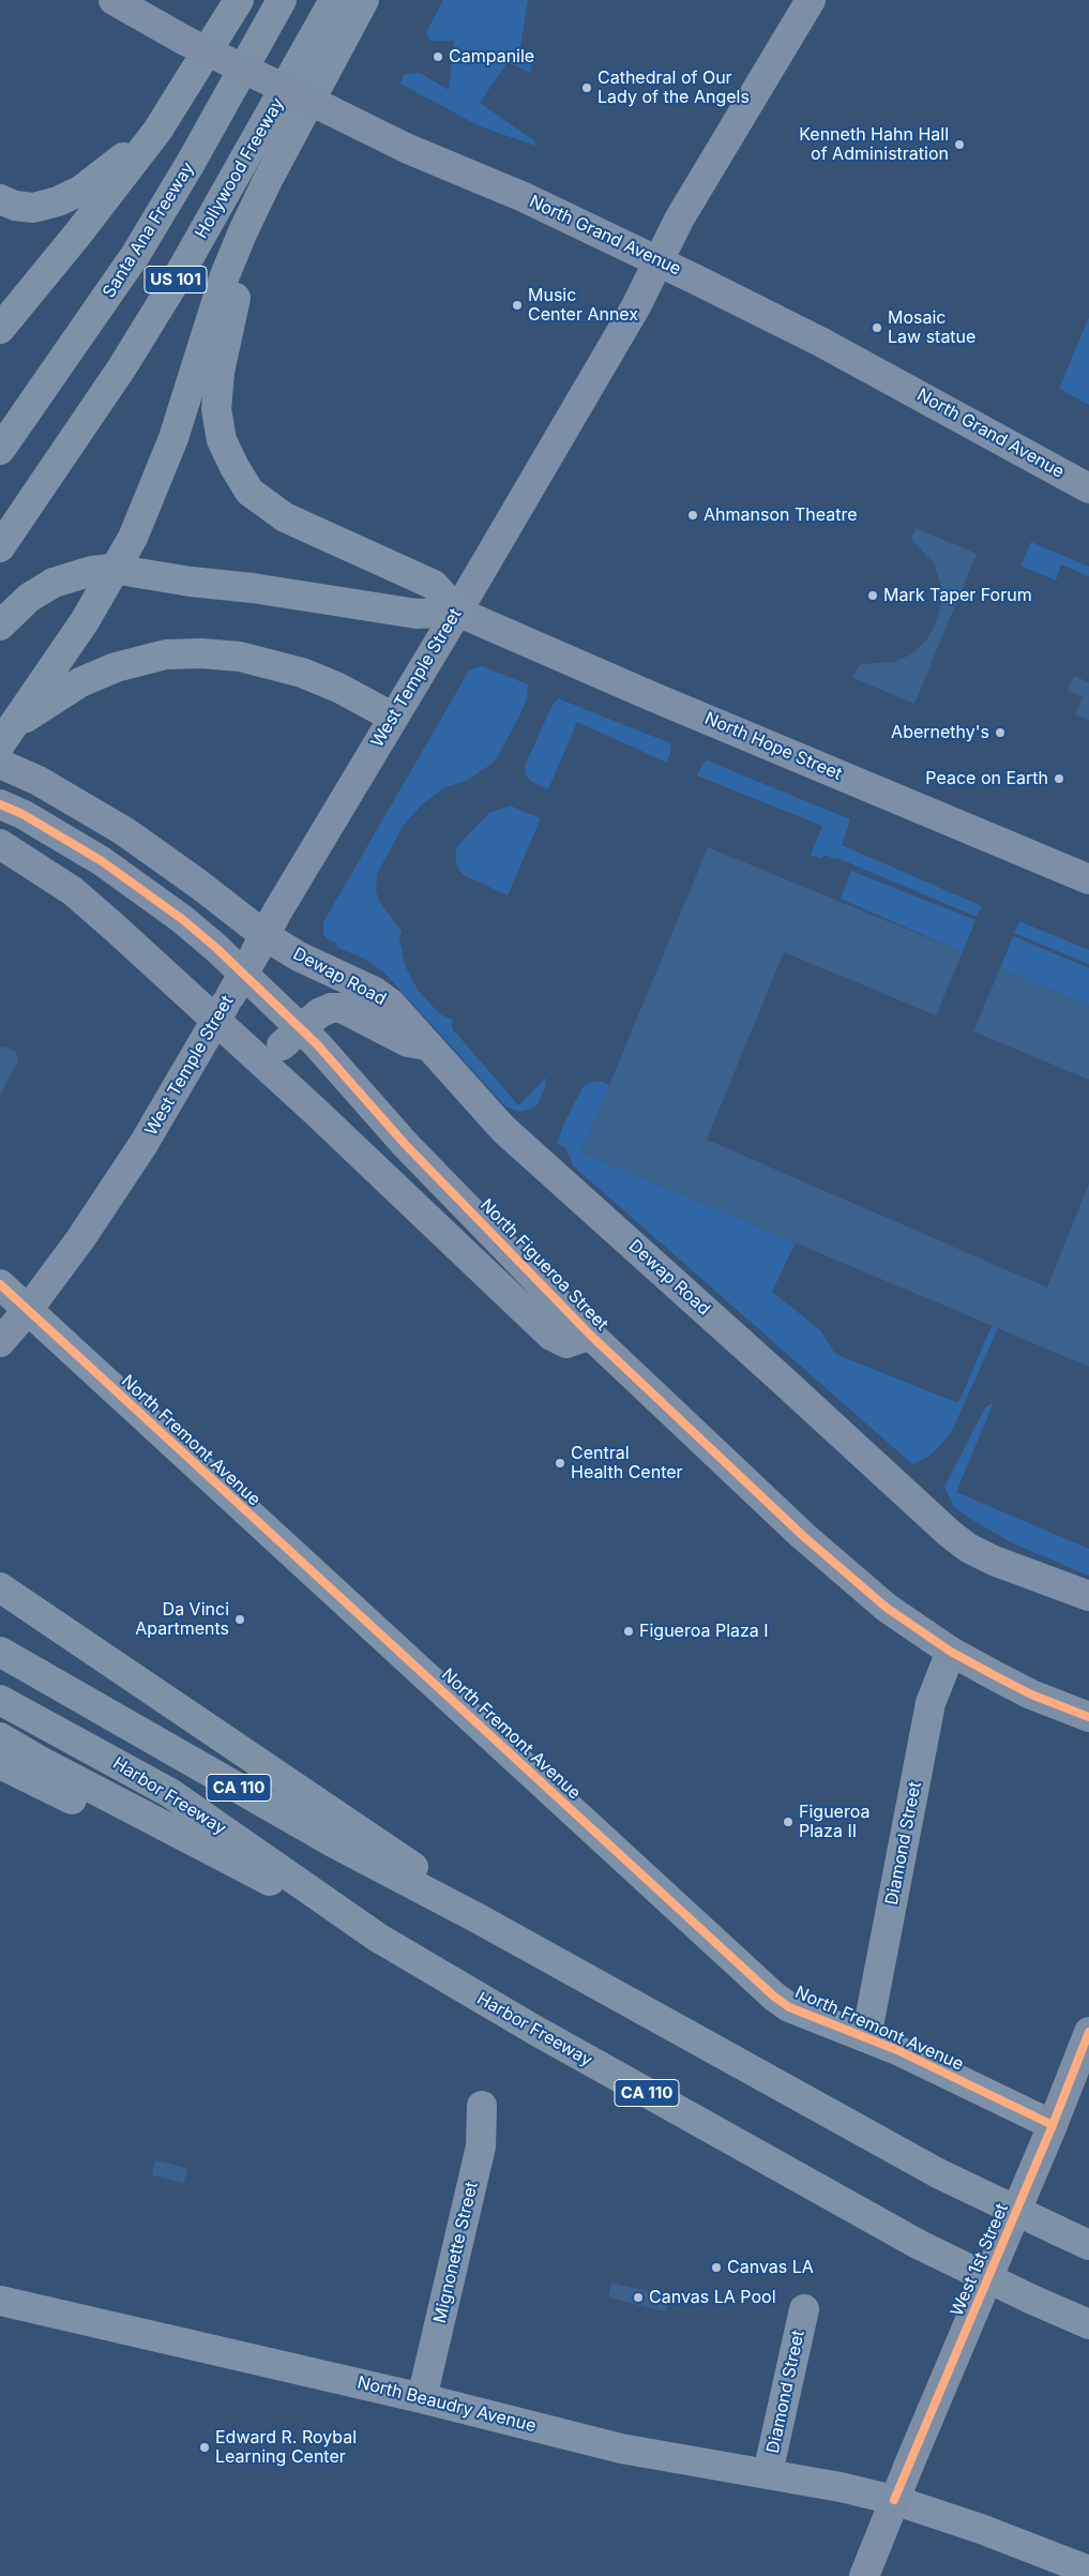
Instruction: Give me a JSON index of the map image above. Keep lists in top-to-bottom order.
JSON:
{
  "streets": {
    "highway": [
      "Hollywood Freeway",
      "Santa Ana Freeway",
      "US 101",
      "CA 110",
      "Harbor Freeway"
    ],
    "main road": [
      "North Grand Avenue",
      "West Temple Street",
      "North Hope Street",
      "Dewap Road",
      "North Figueroa Street",
      "West 1st Street"
    ],
    "street": [
      "North Fremont Avenue",
      "Diamond Street",
      "Mignonette Street",
      "North Beaudry Avenue"
    ]
  },
  "crossings": [
    ["North Grand Avenue", "West Temple Street"],
    ["West Temple Street", "North Hope Street"],
    ["West Temple Street", "Dewap Road"],
    ["West Temple Street", "North Fremont Avenue"],
    ["North Figueroa Street", "Diamond Street"],
    ["North Fremont Avenue", "Diamond Street"],
    ["North Fremont Avenue", "West 1st Street"],
    ["Diamond Street", "North Beaudry Avenue"],
    ["Mignonette Street", "North Beaudry Avenue"],
    ["West 1st Street", "North Beaudry Avenue"]
  ],
  "places": [
    "Campanile",
    "Cathedral of Our Lady of the Angels",
    "Kenneth Hahn Hall of Administration",
    "Music Center Annex",
    "Mosaic Law statue",
    "Ahmanson Theatre",
    "Mark Taper Forum",
    "Abernethy's",
    "Peace on Earth",
    "Central Health Center",
    "Da Vinci Apartments",
    "Figueroa Plaza I",
    "Figueroa Plaza II",
    "Canvas LA",
    "Canvas LA Pool",
    "Edward R. Roybal Learning Center"
  ]
}
